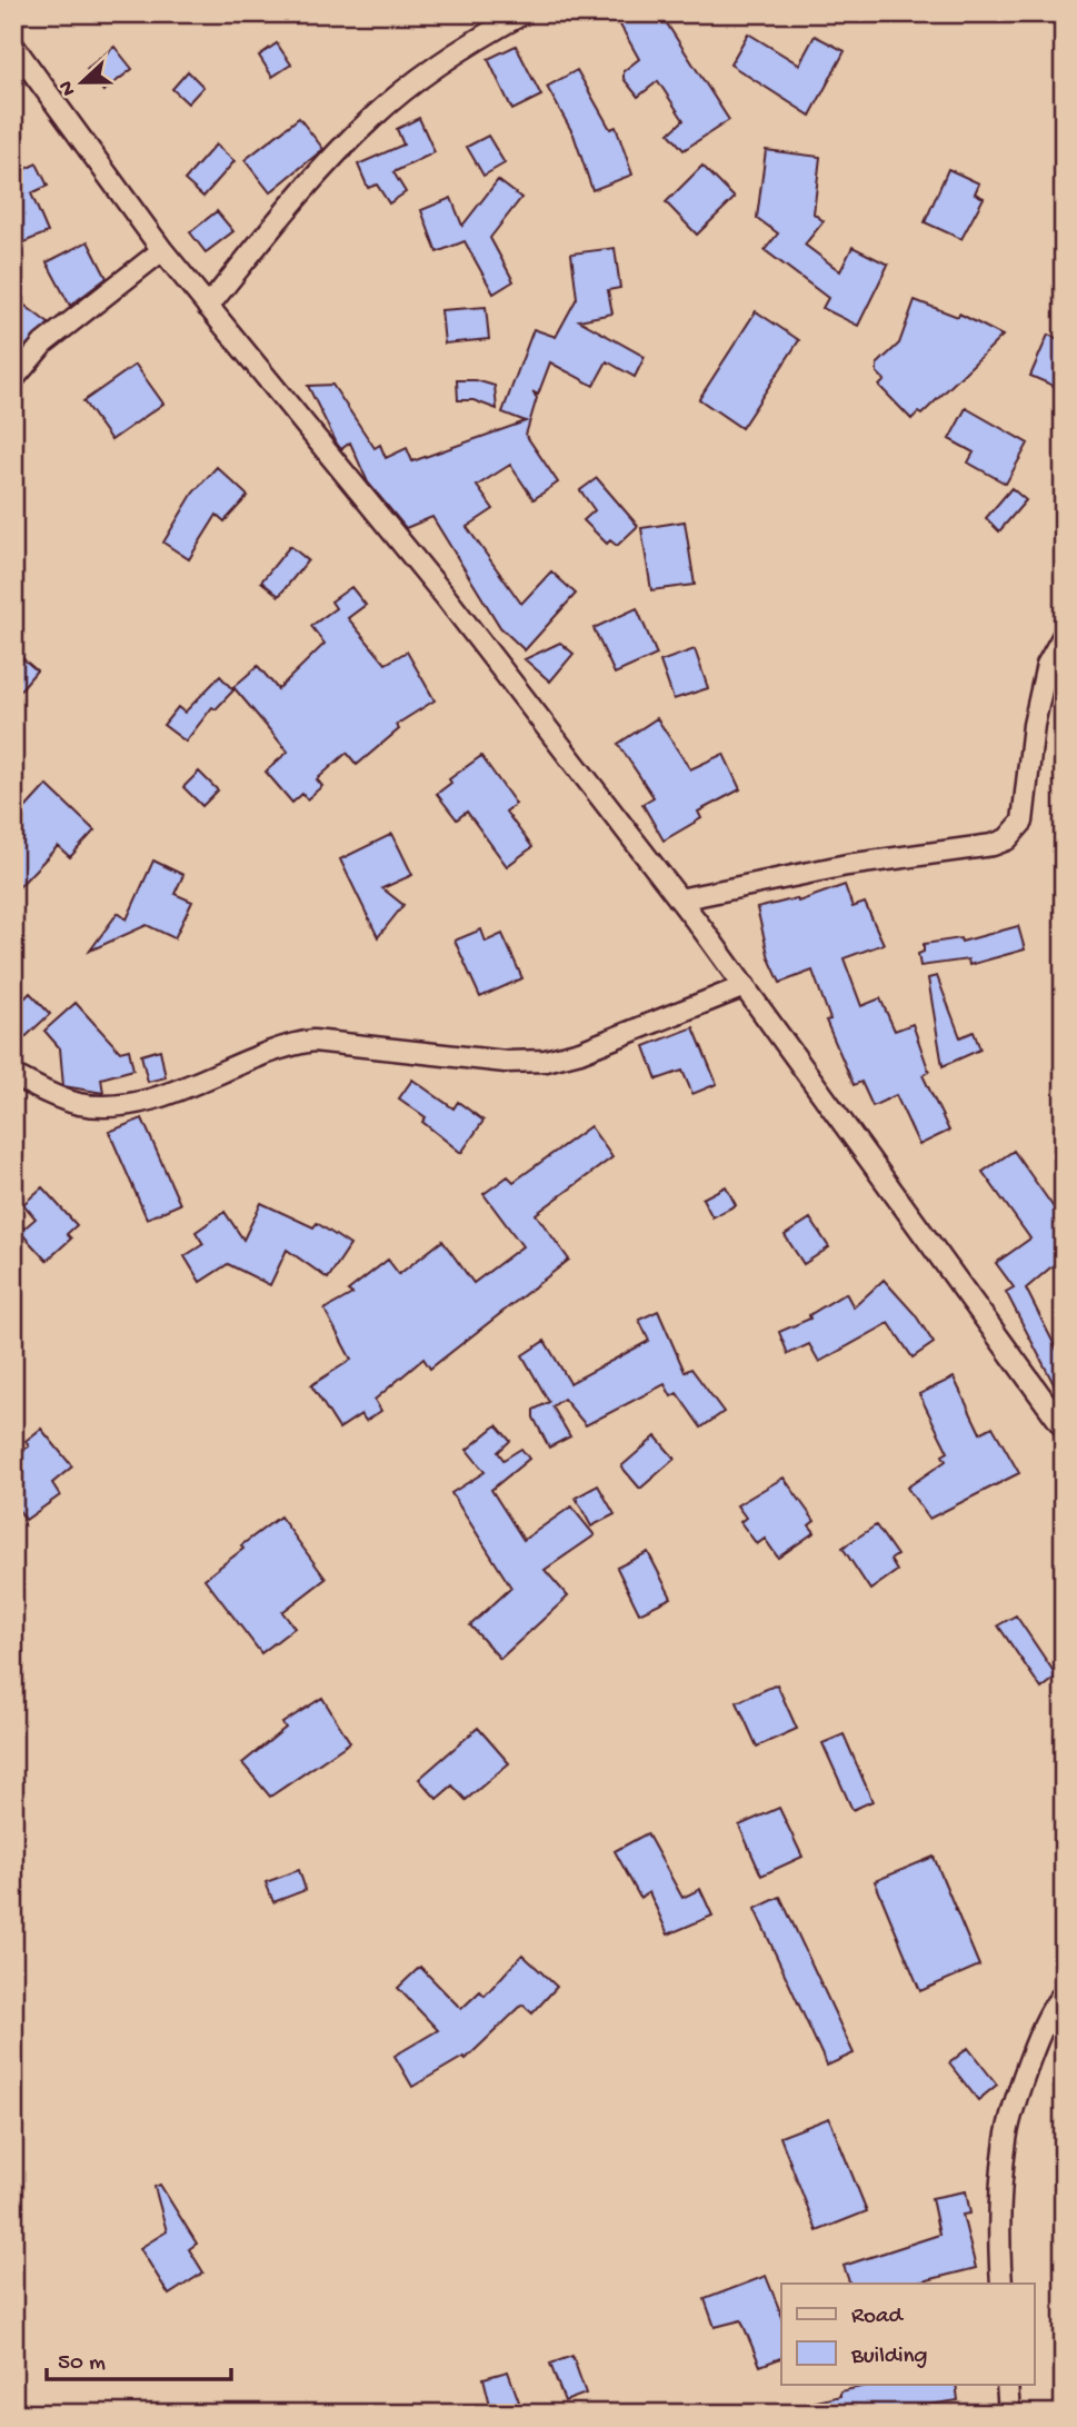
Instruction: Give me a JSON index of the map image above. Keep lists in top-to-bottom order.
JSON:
{
  "legend": ["Road", "Building"],
  "scale_bar": "50 m",
  "north": "left"
}
